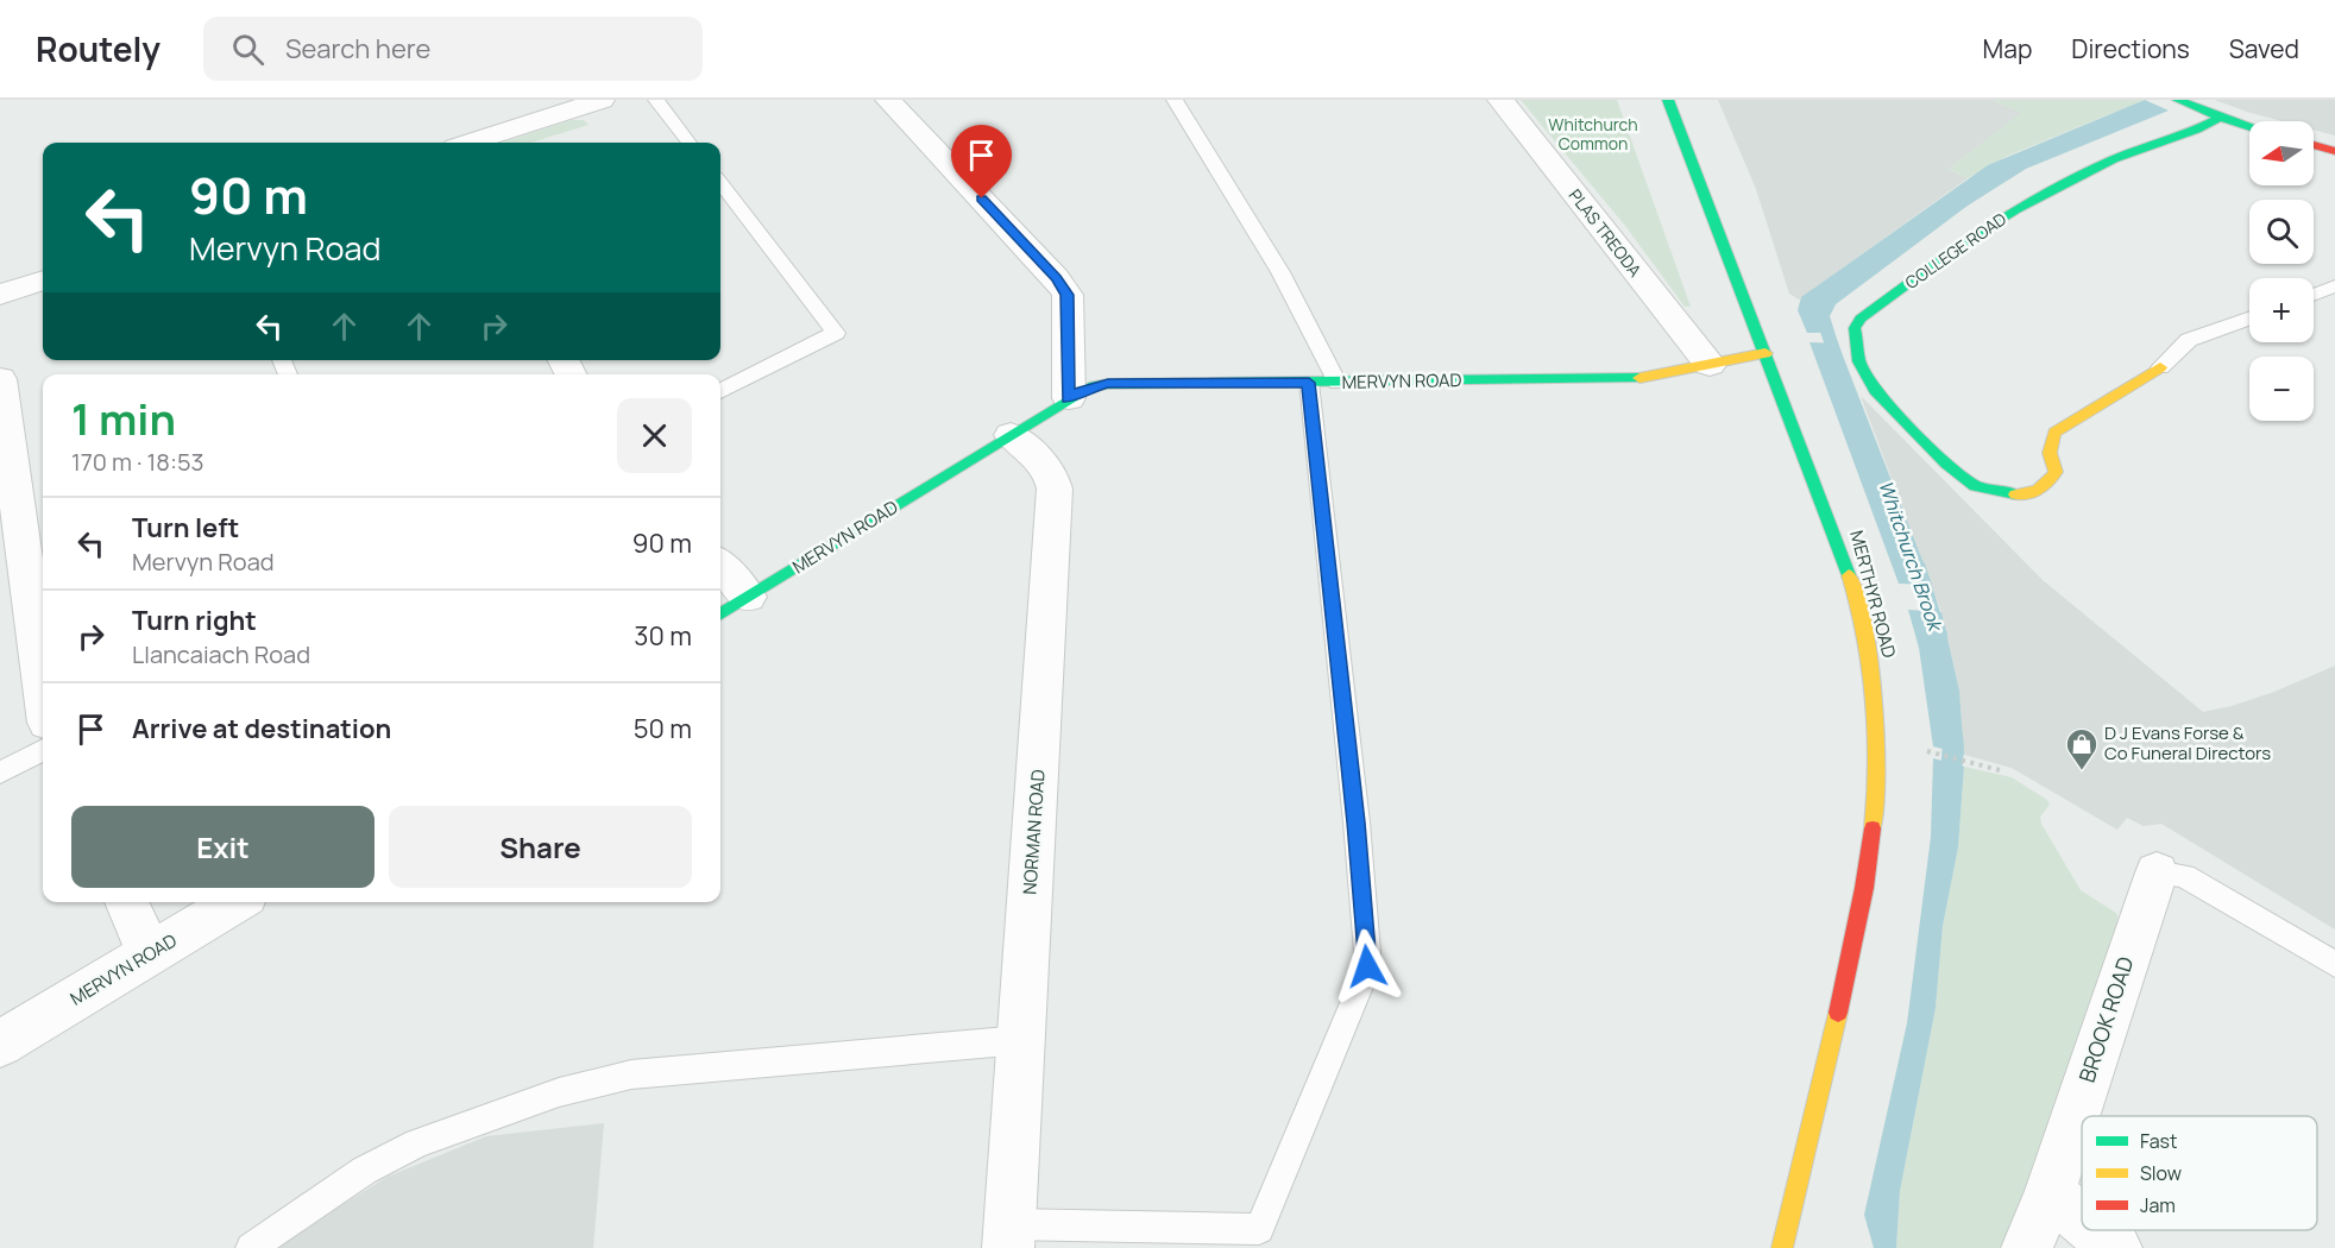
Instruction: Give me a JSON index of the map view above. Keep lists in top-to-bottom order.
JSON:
{
  "streets": {
    "street": [
      "PLAS TREODA",
      "COLLEGE ROAD",
      "MERVYN ROAD",
      "MERTHYR ROAD",
      "NORMAN ROAD",
      "BROOK ROAD"
    ]
  },
  "crossings": [
    ["PLAS TREODA", "MERVYN ROAD"],
    ["MERVYN ROAD", "MERTHYR ROAD"],
    ["MERVYN ROAD", "NORMAN ROAD"]
  ],
  "water": ["Whitchurch Brook"],
  "parks": ["Whitchurch Common"],
  "places": {
    "shop": ["D J Evans Forse & Co Funeral Directors"]
  },
  "legend": ["Fast", "Slow", "Jam"],
  "north": "left",
  "page": {
    "header": "Routely",
    "search": "Search here",
    "nav": ["Map", "Directions", "Saved"],
    "map_buttons": ["+", "−"],
    "turn": ["90 m", "Mervyn Road"],
    "heading": ["1 min", "170 m · 18:53"],
    "list": [
      {
        "name": "Turn left",
        "note": "Mervyn Road",
        "value": "90 m"
      },
      {
        "name": "Turn right",
        "note": "Llancaiach Road",
        "value": "30 m"
      },
      {
        "name": "Arrive at destination",
        "value": "50 m"
      }
    ],
    "buttons": ["Exit", "Share"]
  }
}
